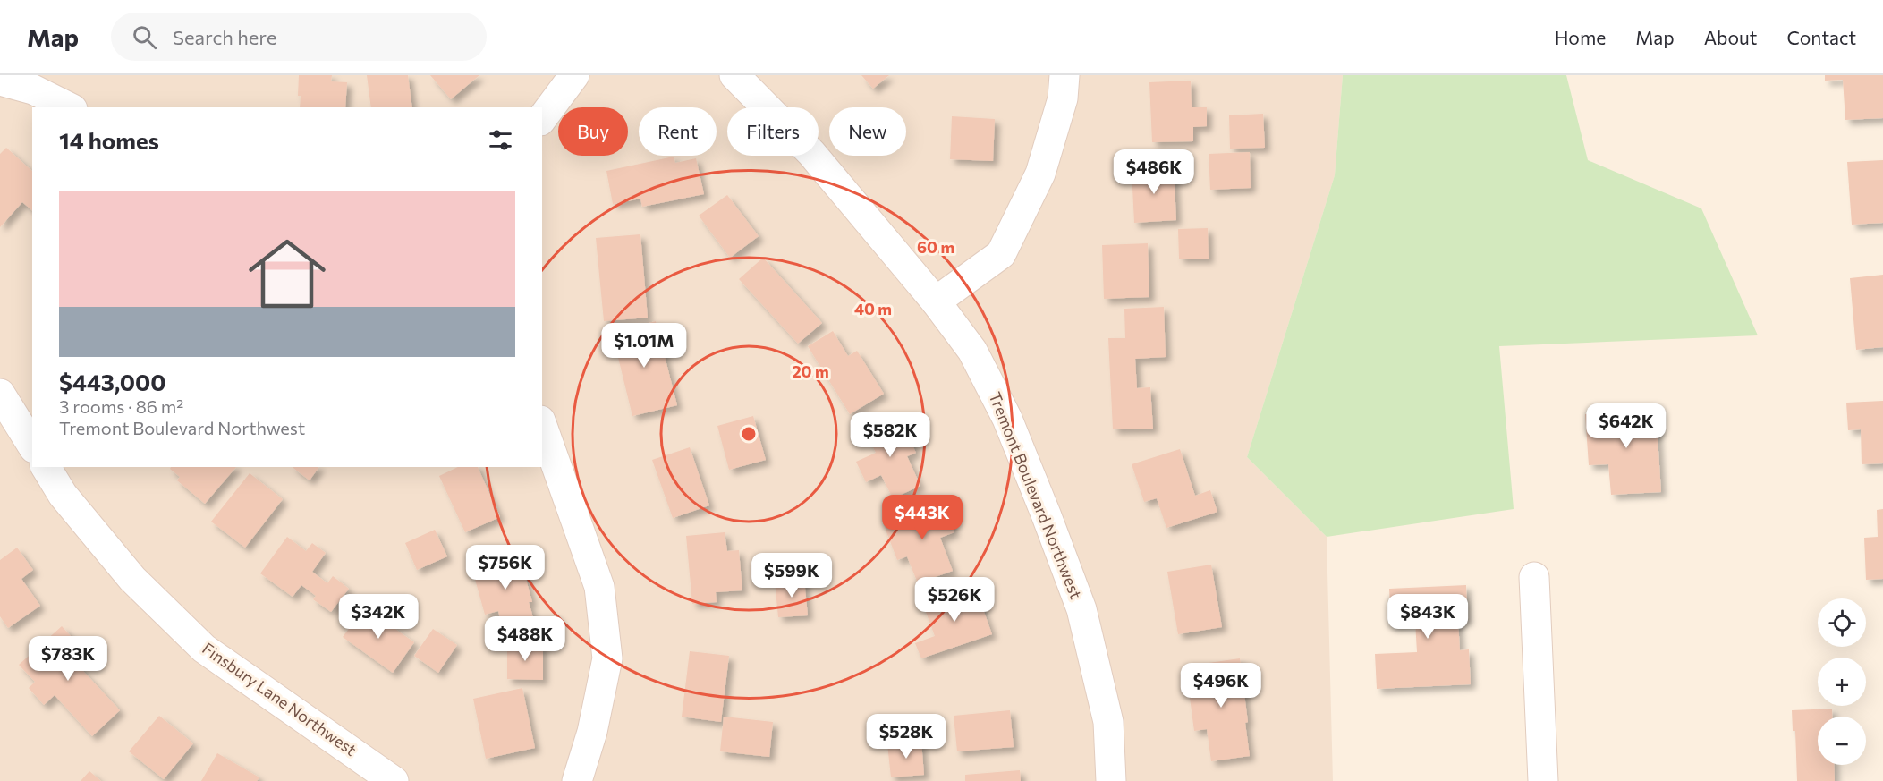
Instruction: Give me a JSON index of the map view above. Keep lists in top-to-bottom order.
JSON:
{
  "streets": {
    "street": ["Tremont Boulevard Northwest", "Finsbury Lane Northwest"]
  },
  "page": {
    "header": "Map",
    "search": "Search here",
    "nav": [
      "Home",
      "Map",
      "About",
      "Contact"
    ],
    "chip": [
      "Buy",
      "Rent",
      "Filters",
      "New"
    ],
    "heading": "14 homes",
    "price": [
      "$486K",
      "$1.01M",
      "$642K",
      "$582K",
      "$443K",
      "$756K",
      "$599K",
      "$526K",
      "$342K",
      "$843K",
      "$488K",
      "$783K",
      "$496K",
      "$528K"
    ],
    "list": [
      {
        "name": "$443,000",
        "note": "3 rooms · 86 m² · Tremont Boulevard Northwest"
      }
    ],
    "map_buttons": ["+", "−"]
  },
  "rings": ["60 m", "40 m", "20 m"]
}
